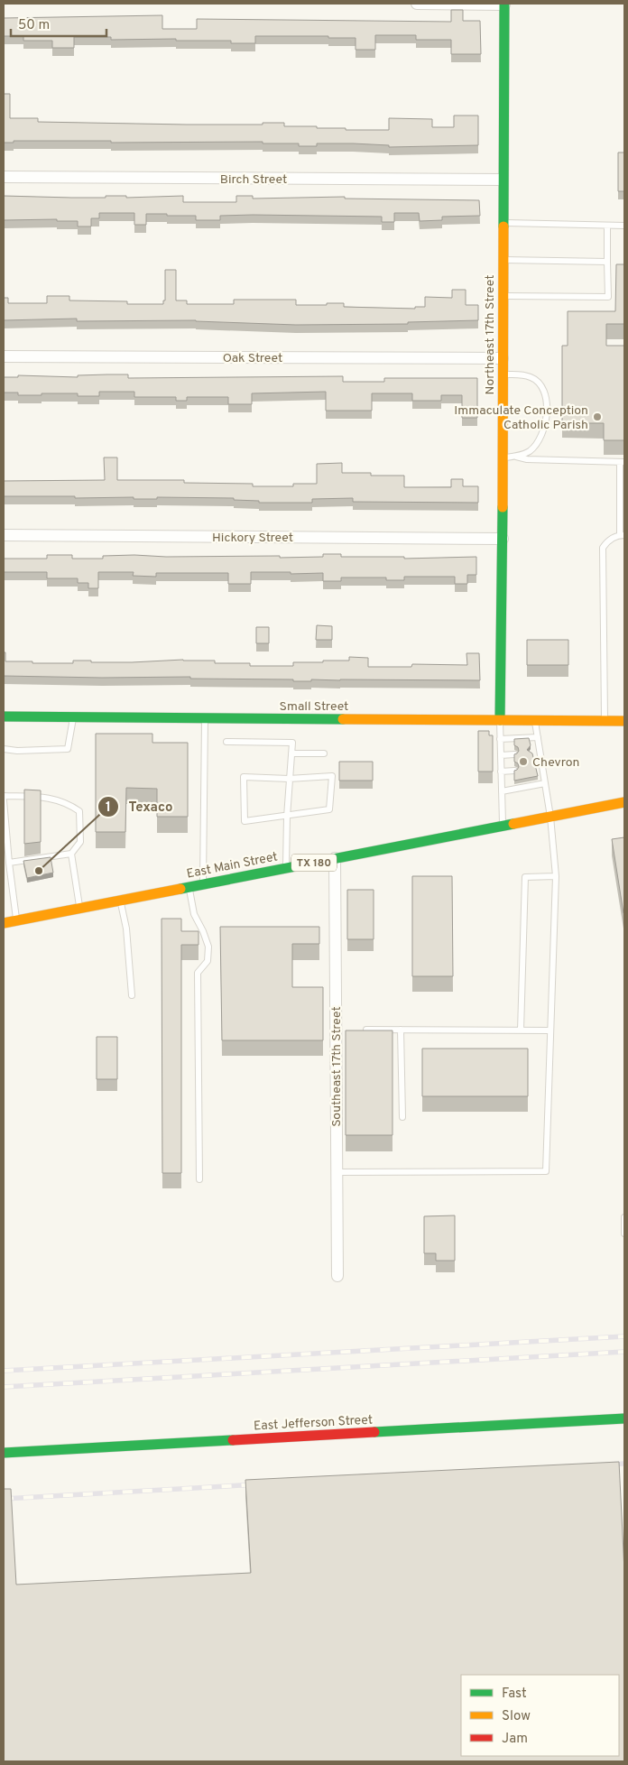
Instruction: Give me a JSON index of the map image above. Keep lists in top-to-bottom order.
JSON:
{
  "streets": {
    "street": [
      "Birch Street",
      "Northeast 17th Street",
      "Oak Street",
      "Hickory Street",
      "Small Street",
      "TX 180",
      "East Main Street",
      "Southeast 17th Street",
      "East Jefferson Street"
    ]
  },
  "crossings": [
    ["Birch Street", "Northeast 17th Street"],
    ["Northeast 17th Street", "Oak Street"],
    ["Northeast 17th Street", "Hickory Street"],
    ["Northeast 17th Street", "Small Street"],
    ["East Main Street", "Southeast 17th Street"]
  ],
  "places": ["Immaculate Conception Catholic Parish", "Chevron", "Texaco"],
  "legend": ["Fast", "Slow", "Jam"],
  "scale_bar": "50 m"
}
